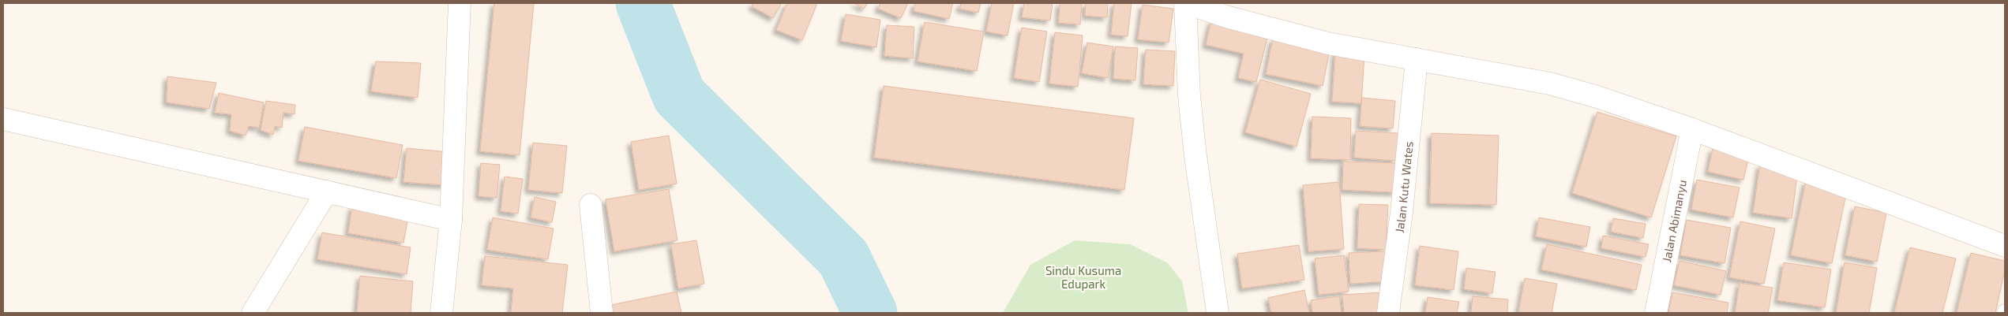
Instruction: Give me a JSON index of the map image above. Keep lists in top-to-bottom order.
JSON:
{
  "streets": {
    "street": ["Jalan Kutu Wates", "Jalan Abimanyu"]
  },
  "parks": ["Sindu Kusuma Edupark"]
}
